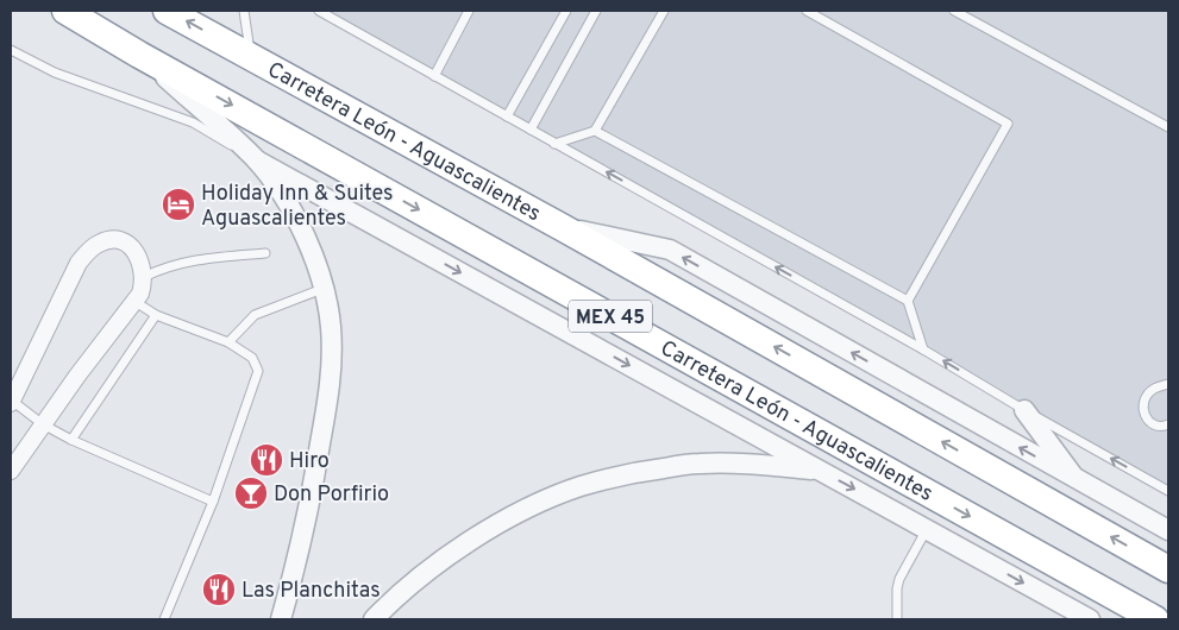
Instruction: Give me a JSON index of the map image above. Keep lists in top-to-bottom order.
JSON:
{
  "streets": {
    "highway": ["Carretera León - Aguascalientes", "MEX 45"]
  },
  "places": {
    "hotel": ["Holiday Inn & Suites Aguascalientes"],
    "restaurant": ["Hiro", "Las Planchitas"],
    "bar": ["Don Porfirio"]
  }
}
